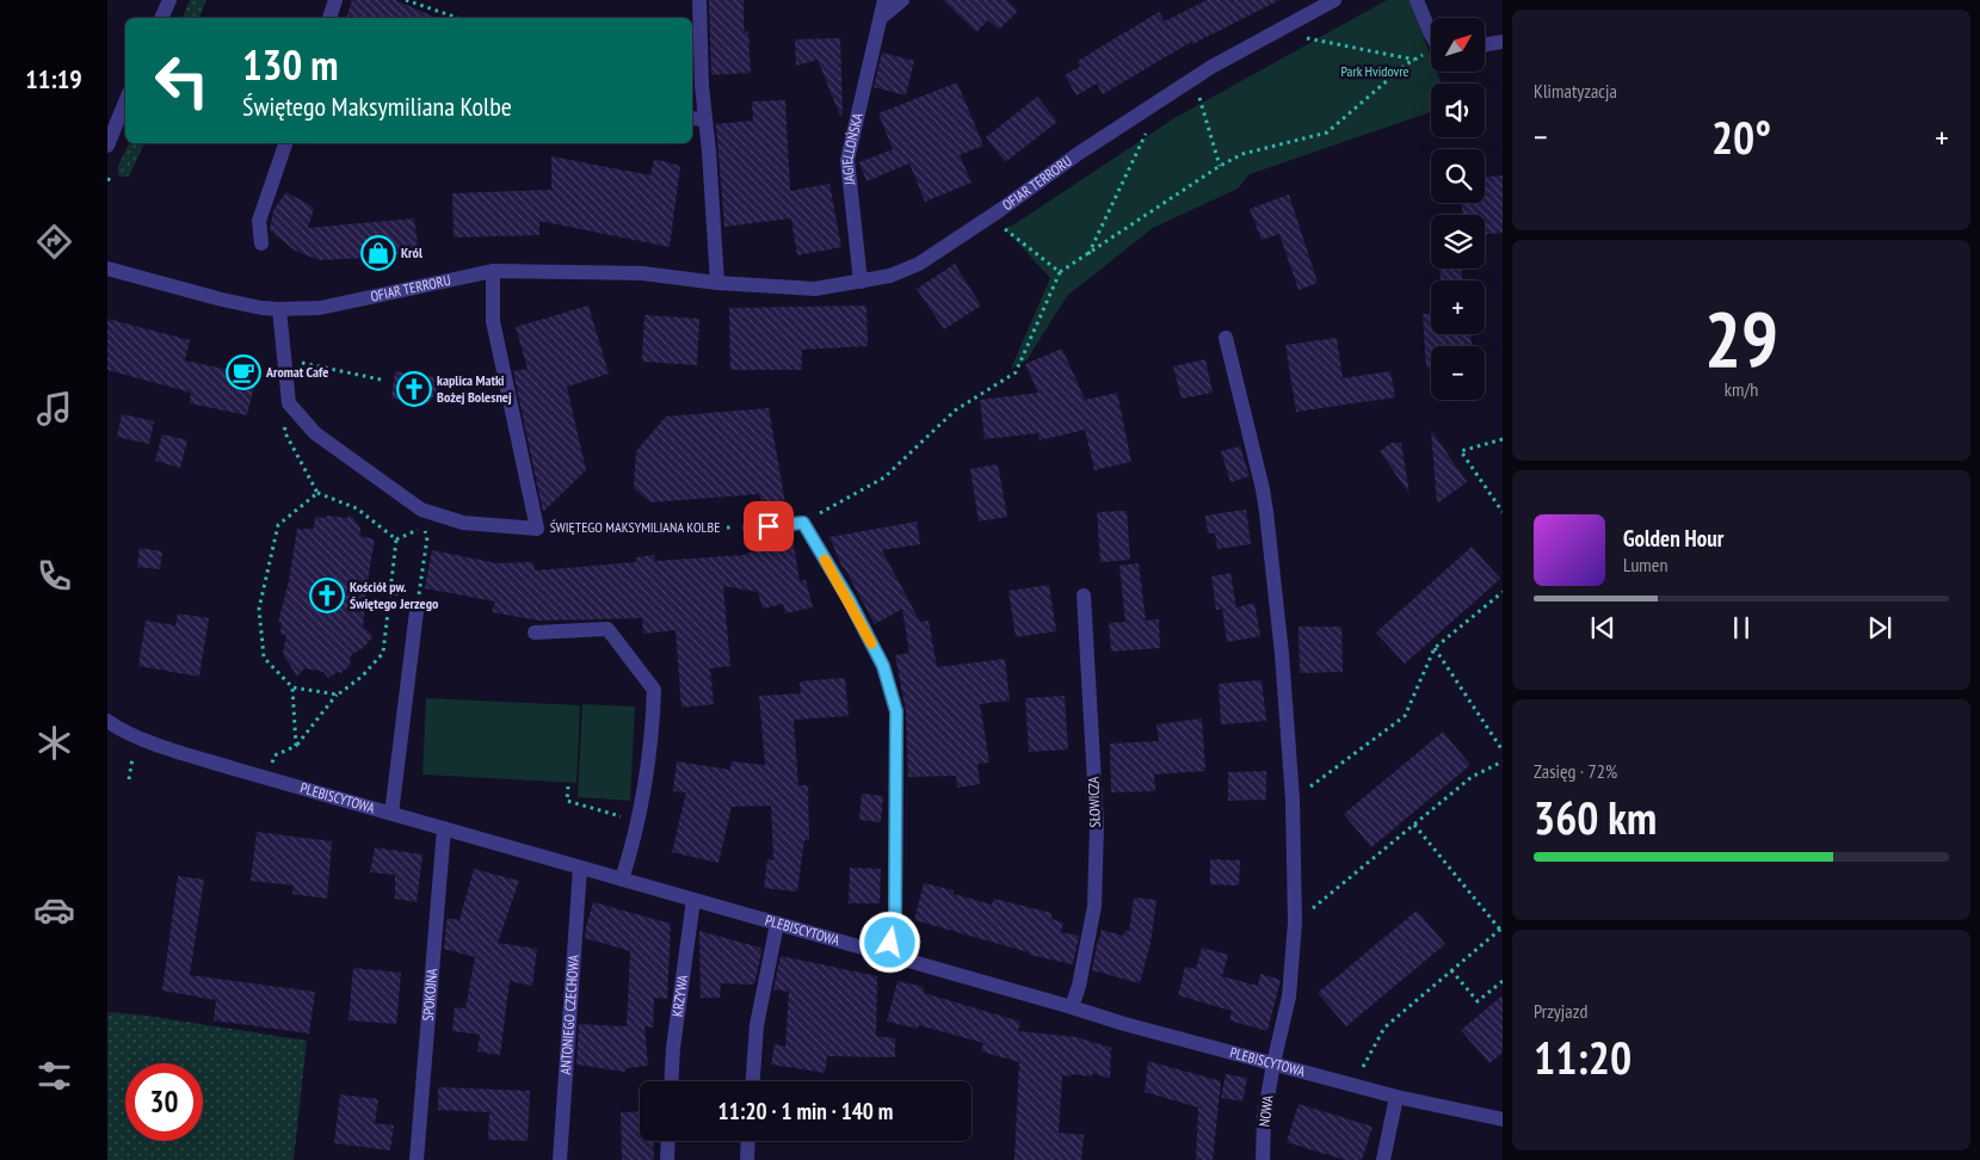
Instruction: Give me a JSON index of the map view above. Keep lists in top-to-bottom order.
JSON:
{
  "streets": {
    "street": [
      "JAGIELLOŃSKA",
      "OFIAR TERRORU",
      "ŚWIĘTEGO MAKSYMILIANA KOLBE",
      "PLEBISCYTOWA",
      "SŁOWICZA",
      "SPOKOJNA",
      "KRZYWA",
      "ANTONIEGO CZECHOWA",
      "NOWA"
    ]
  },
  "crossings": [
    ["JAGIELLOŃSKA", "OFIAR TERRORU"],
    ["PLEBISCYTOWA", "SŁOWICZA"],
    ["PLEBISCYTOWA", "SPOKOJNA"],
    ["PLEBISCYTOWA", "KRZYWA"],
    ["PLEBISCYTOWA", "ANTONIEGO CZECHOWA"],
    ["PLEBISCYTOWA", "NOWA"]
  ],
  "parks": ["Park Hvidovre"],
  "places": {
    "shop": ["Król"],
    "cafe": ["Aromat Cafe"],
    "church": ["kaplica Matki Bożej Bolesnej", "Kościół pw. Świętego Jerzego"]
  },
  "north": "top right",
  "page": {
    "tabs": "11:19",
    "tile": [
      "Klimatyzacja",
      ["29", "km/h"],
      ["Zasięg · 72%", "360 km"],
      ["Przyjazd", "11:20"]
    ],
    "map_buttons": ["+", "−"],
    "turn": ["130 m", "Świętego Maksymiliana Kolbe"],
    "heat": ["−", "20°", "+"],
    "song": ["Golden Hour", "Lumen"],
    "limit": "30",
    "trip": "11:20 · 1 min · 140 m"
  }
}
